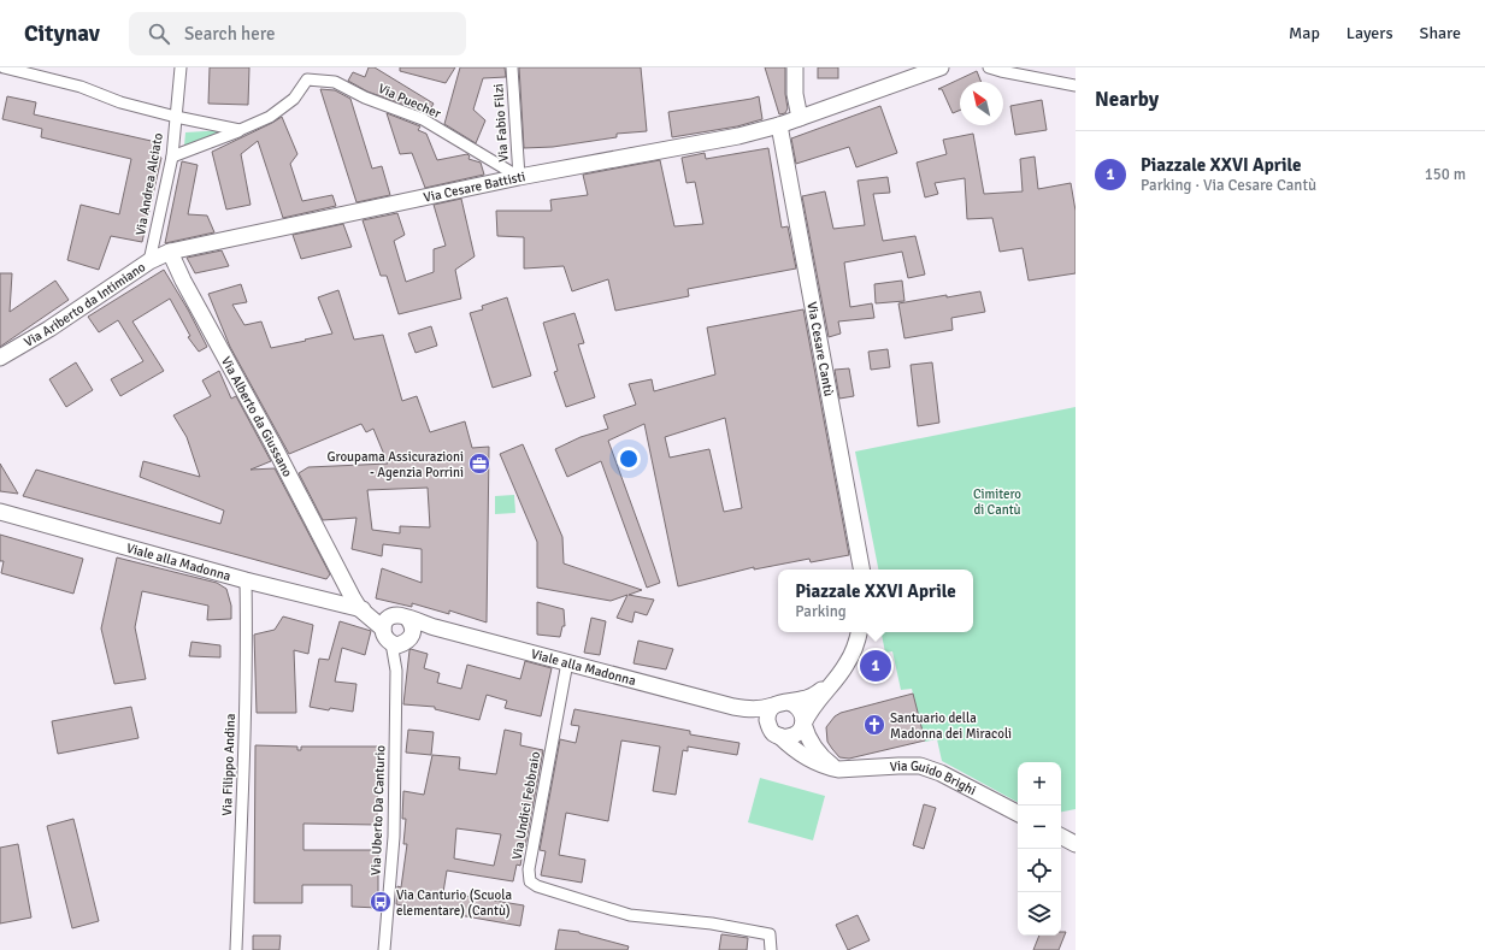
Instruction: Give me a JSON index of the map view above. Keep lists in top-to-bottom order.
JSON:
{
  "streets": {
    "street": [
      "Via Puecher",
      "Via Fabio Filzi",
      "Via Andrea Alciato",
      "Via Cesare Battisti",
      "Via Ariberto da Intimiano",
      "Via Cesare Cantù",
      "Via Alberto da Giussano",
      "Viale alla Madonna",
      "Via Filippo Andina",
      "Via Guido Brighi",
      "Via Undici Febbraio",
      "Via Uberto Da Canturio"
    ]
  },
  "crossings": [
    ["Via Puecher", "Via Fabio Filzi"],
    ["Via Puecher", "Via Cesare Battisti"],
    ["Via Fabio Filzi", "Via Cesare Battisti"],
    ["Via Andrea Alciato", "Via Ariberto da Intimiano"],
    ["Via Cesare Battisti", "Via Ariberto da Intimiano"],
    ["Via Cesare Battisti", "Via Cesare Cantù"],
    ["Via Cesare Battisti", "Via Alberto da Giussano"],
    ["Via Ariberto da Intimiano", "Via Alberto da Giussano"],
    ["Via Alberto da Giussano", "Viale alla Madonna"],
    ["Viale alla Madonna", "Via Filippo Andina"],
    ["Viale alla Madonna", "Via Guido Brighi"],
    ["Viale alla Madonna", "Via Undici Febbraio"],
    ["Viale alla Madonna", "Via Uberto Da Canturio"]
  ],
  "parks": ["Cimitero di Cantù"],
  "places": {
    "office": ["Groupama Assicurazioni - Agenzia Porrini"],
    "church": ["Santuario della Madonna dei Miracoli"],
    "bus stop": ["Via Canturio (Scuola elementare) (Cantù)"]
  },
  "north": "top left",
  "page": {
    "header": "Citynav",
    "search": "Search here",
    "nav": ["Map", "Layers", "Share"],
    "heading": "Nearby",
    "list": [
      {
        "mark": "1",
        "name": "Piazzale XXVI Aprile",
        "note": "Parking · Via Cesare Cantù",
        "value": "150 m"
      }
    ],
    "popup": ["Piazzale XXVI Aprile", "Parking"],
    "pins": "1",
    "map_buttons": ["+", "−"]
  }
}
